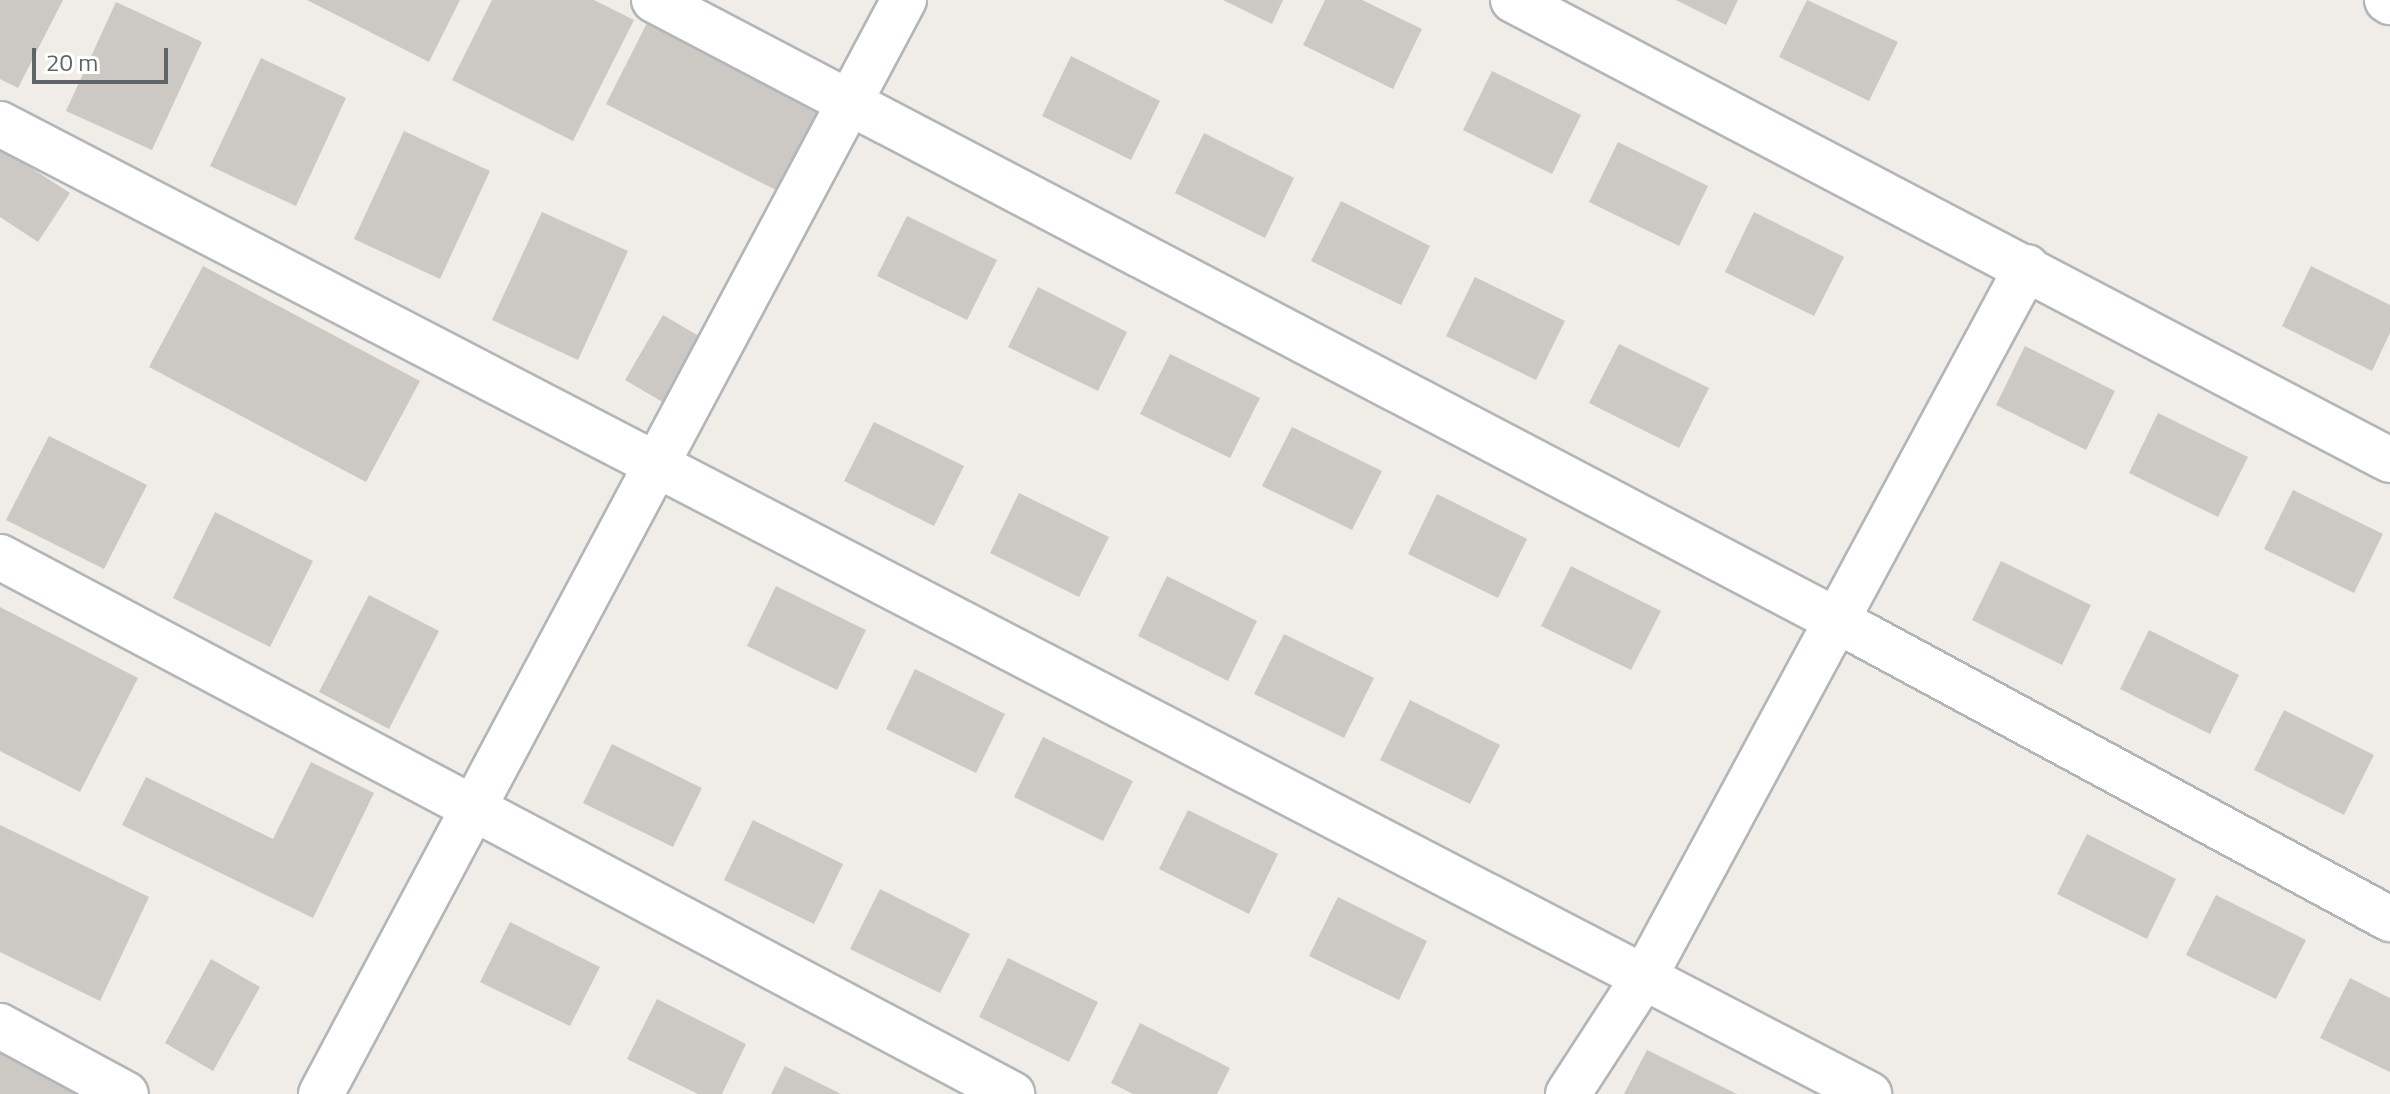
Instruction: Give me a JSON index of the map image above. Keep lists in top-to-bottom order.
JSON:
{
  "scale_bar": "20 m"
}
